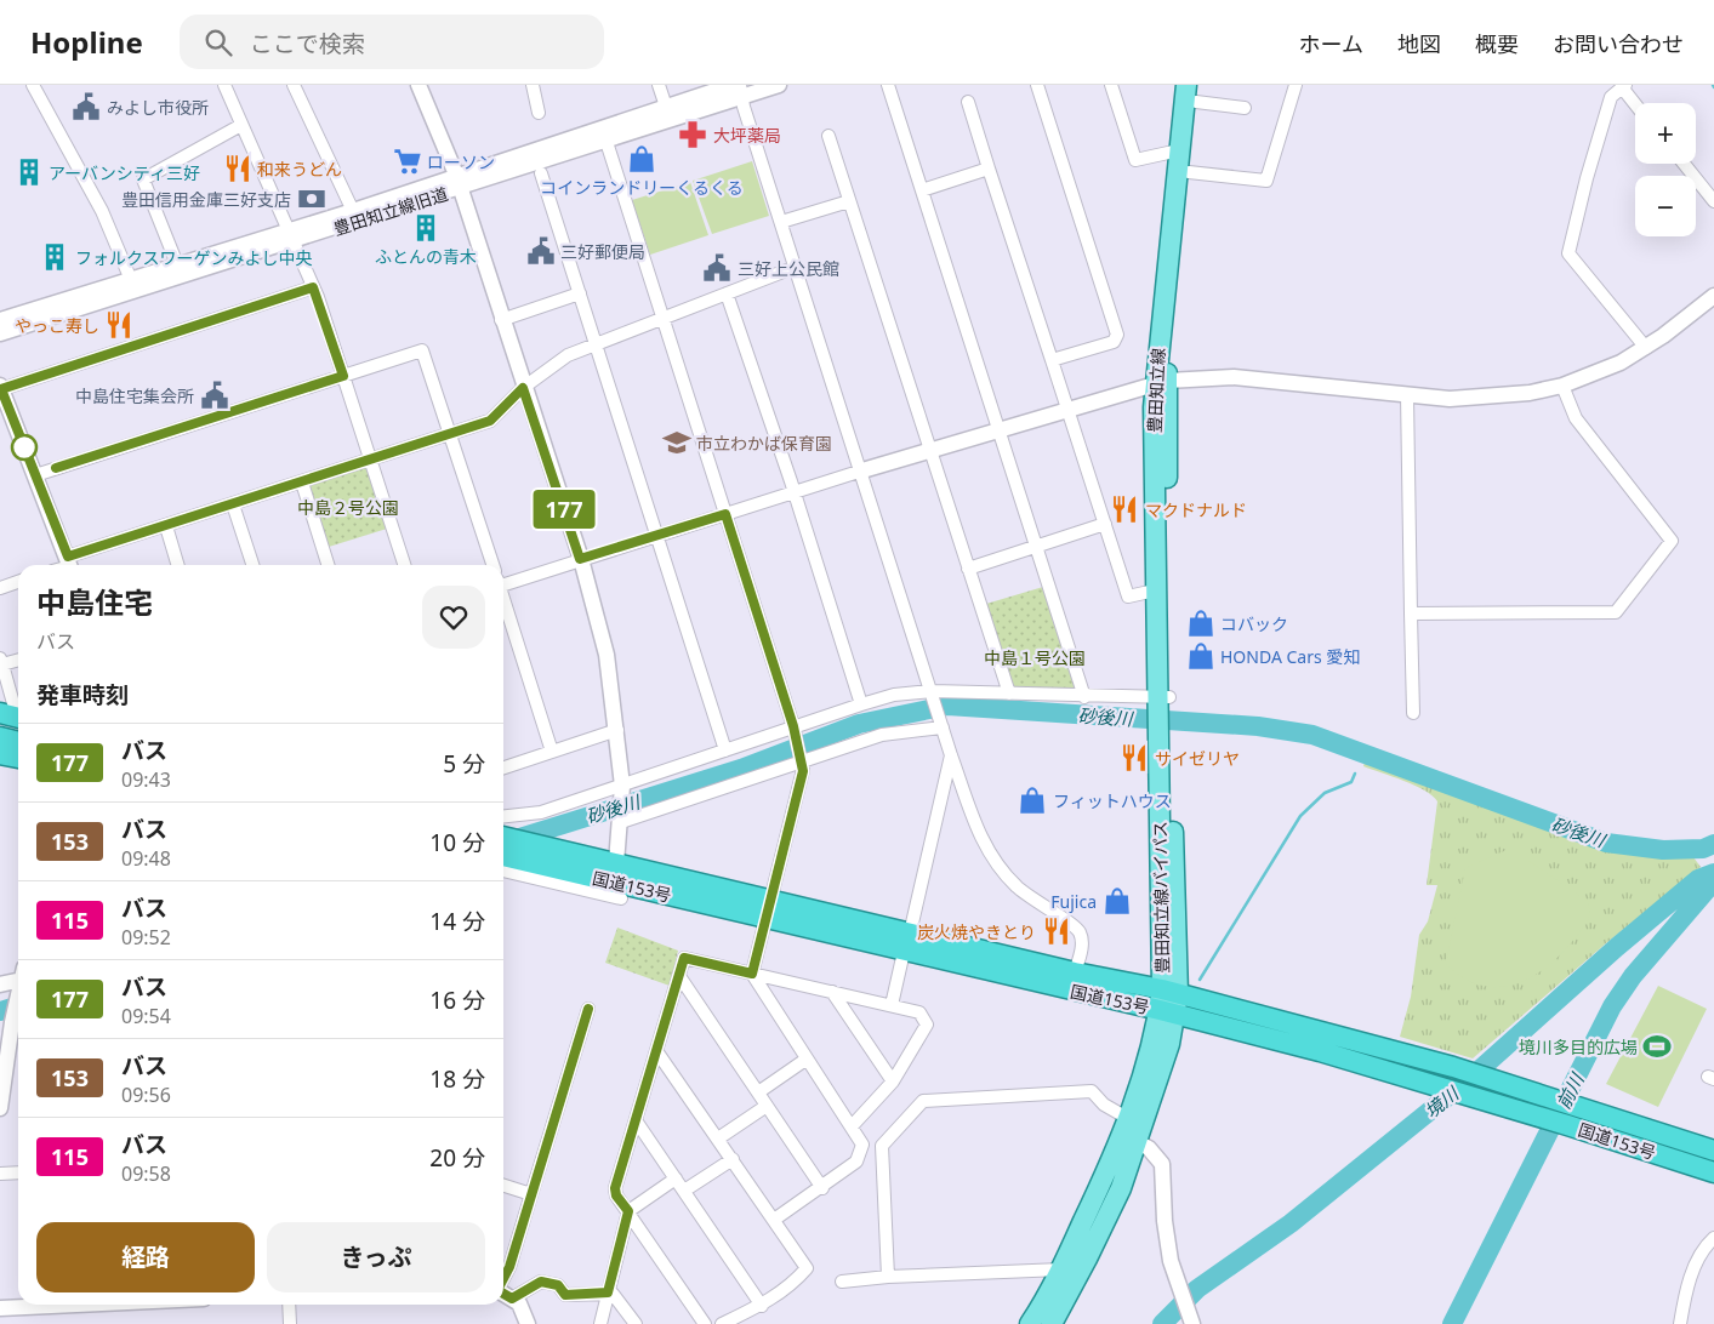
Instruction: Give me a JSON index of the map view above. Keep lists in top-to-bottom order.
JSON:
{
  "streets": {
    "highway": ["国道153号"],
    "main road": ["豊田知立線", "豊田知立線バイパス"],
    "street": ["豊田知立線旧道"]
  },
  "crossings": [
    ["豊田知立線", "豊田知立線バイパス"],
    ["国道153号", "豊田知立線バイパス"]
  ],
  "water": ["砂後川", "前川", "境川"],
  "parks": ["中島２号公園", "中島１号公園"],
  "places": {
    "public building": [
      "みよし市役所",
      "三好郵便局",
      "三好上公民館",
      "中島住宅集会所"
    ],
    "pharmacy": ["大坪薬局"],
    "shop": [
      "コインランドリーくるくる",
      "コバック",
      "HONDA Cars 愛知",
      "フィットハウス",
      "Fujica"
    ],
    "supermarket": ["ローソン"],
    "restaurant": [
      "和来うどん",
      "やっこ寿し",
      "マクドナルド",
      "サイゼリヤ",
      "炭火焼やきとり"
    ],
    "building": ["アーバンシティ三好", "ふとんの青木", "フォルクスワーゲンみよし中央"],
    "bank": ["豊田信用金庫三好支店"],
    "school or university": ["市立わかば保育園"],
    "sports": ["境川多目的広場"]
  },
  "lines": ["bus line 177"],
  "page": {
    "header": "Hopline",
    "search": "ここで検索",
    "nav": [
      "ホーム",
      "地図",
      "概要",
      "お問い合わせ"
    ],
    "on_map": "177",
    "map_buttons": ["+", "−"],
    "heading": [
      ["中島住宅", "バス"],
      "発車時刻"
    ],
    "list": [
      {
        "mark": "177",
        "name": "バス",
        "note": "09:43",
        "value": "5 分"
      },
      {
        "mark": "153",
        "name": "バス",
        "note": "09:48",
        "value": "10 分"
      },
      {
        "mark": "115",
        "name": "バス",
        "note": "09:52",
        "value": "14 分"
      },
      {
        "mark": "177",
        "name": "バス",
        "note": "09:54",
        "value": "16 分"
      },
      {
        "mark": "153",
        "name": "バス",
        "note": "09:56",
        "value": "18 分"
      },
      {
        "mark": "115",
        "name": "バス",
        "note": "09:58",
        "value": "20 分"
      }
    ],
    "buttons": ["経路", "きっぷ"]
  }
}
